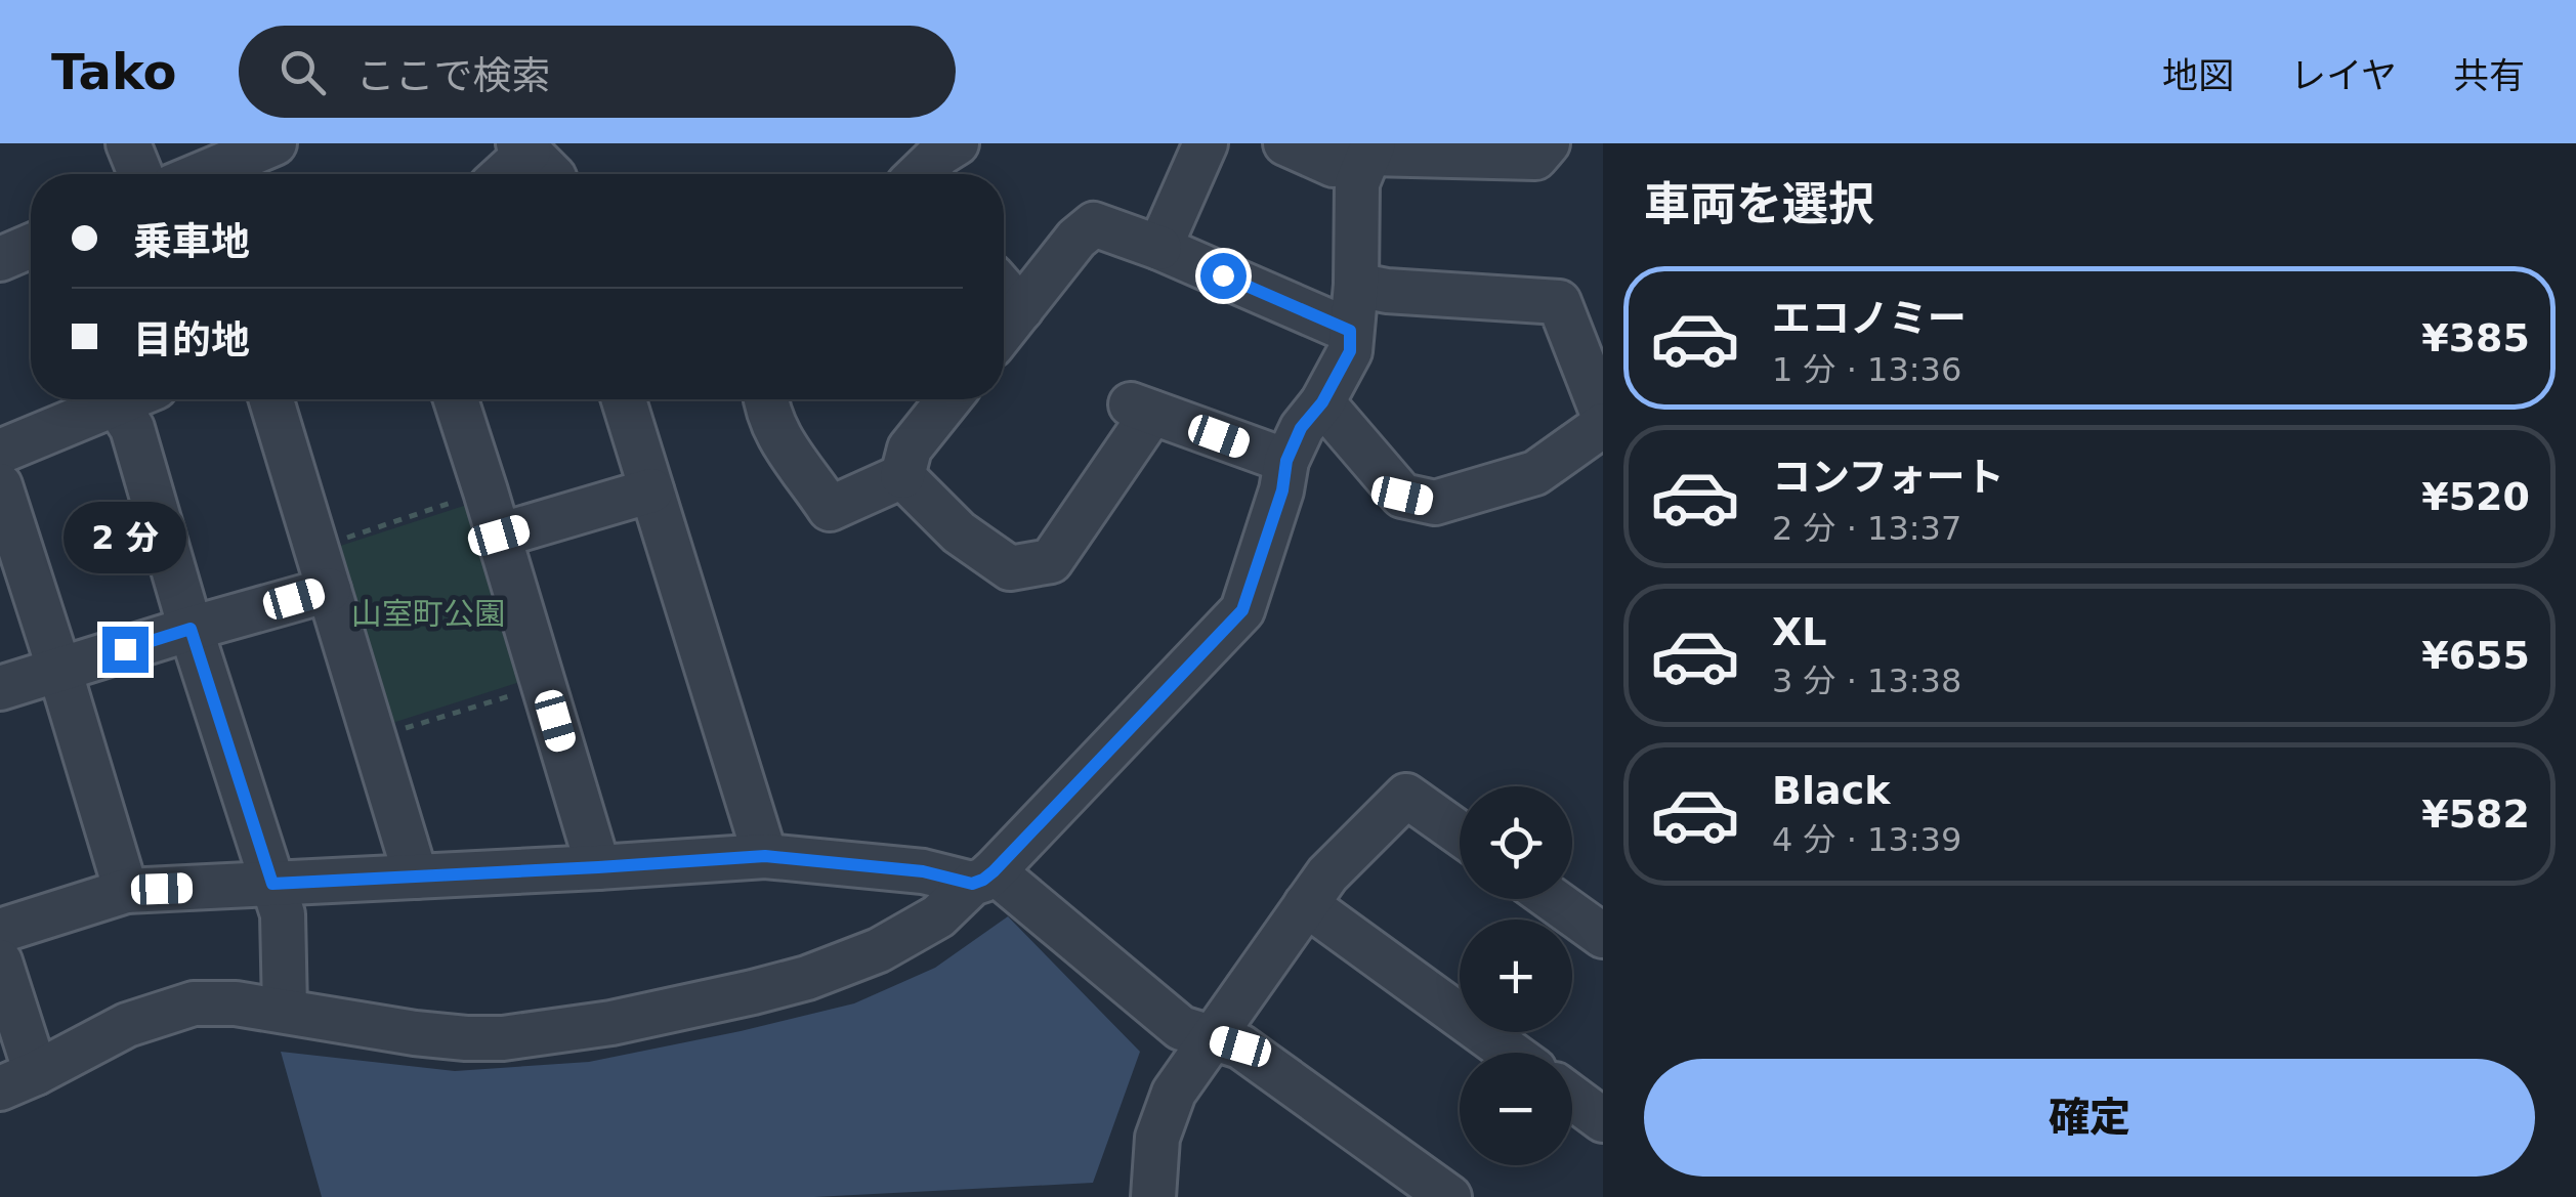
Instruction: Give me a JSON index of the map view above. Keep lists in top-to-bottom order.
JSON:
{
  "parks": ["山室町公園"],
  "page": {
    "header": "Tako",
    "search": "ここで検索",
    "nav": ["地図", "レイヤ", "共有"],
    "heading": "車両を選択",
    "banner": ["乗車地", "目的地"],
    "list": [
      {
        "name": "エコノミー",
        "note": "1 分 · 13:36",
        "value": "¥385"
      },
      {
        "name": "コンフォート",
        "note": "2 分 · 13:37",
        "value": "¥520"
      },
      {
        "name": "XL",
        "note": "3 分 · 13:38",
        "value": "¥655"
      },
      {
        "name": "Black",
        "note": "4 分 · 13:39",
        "value": "¥582"
      }
    ],
    "bubble": "2 分",
    "map_buttons": ["+", "−"],
    "buttons": "確定"
  }
}
